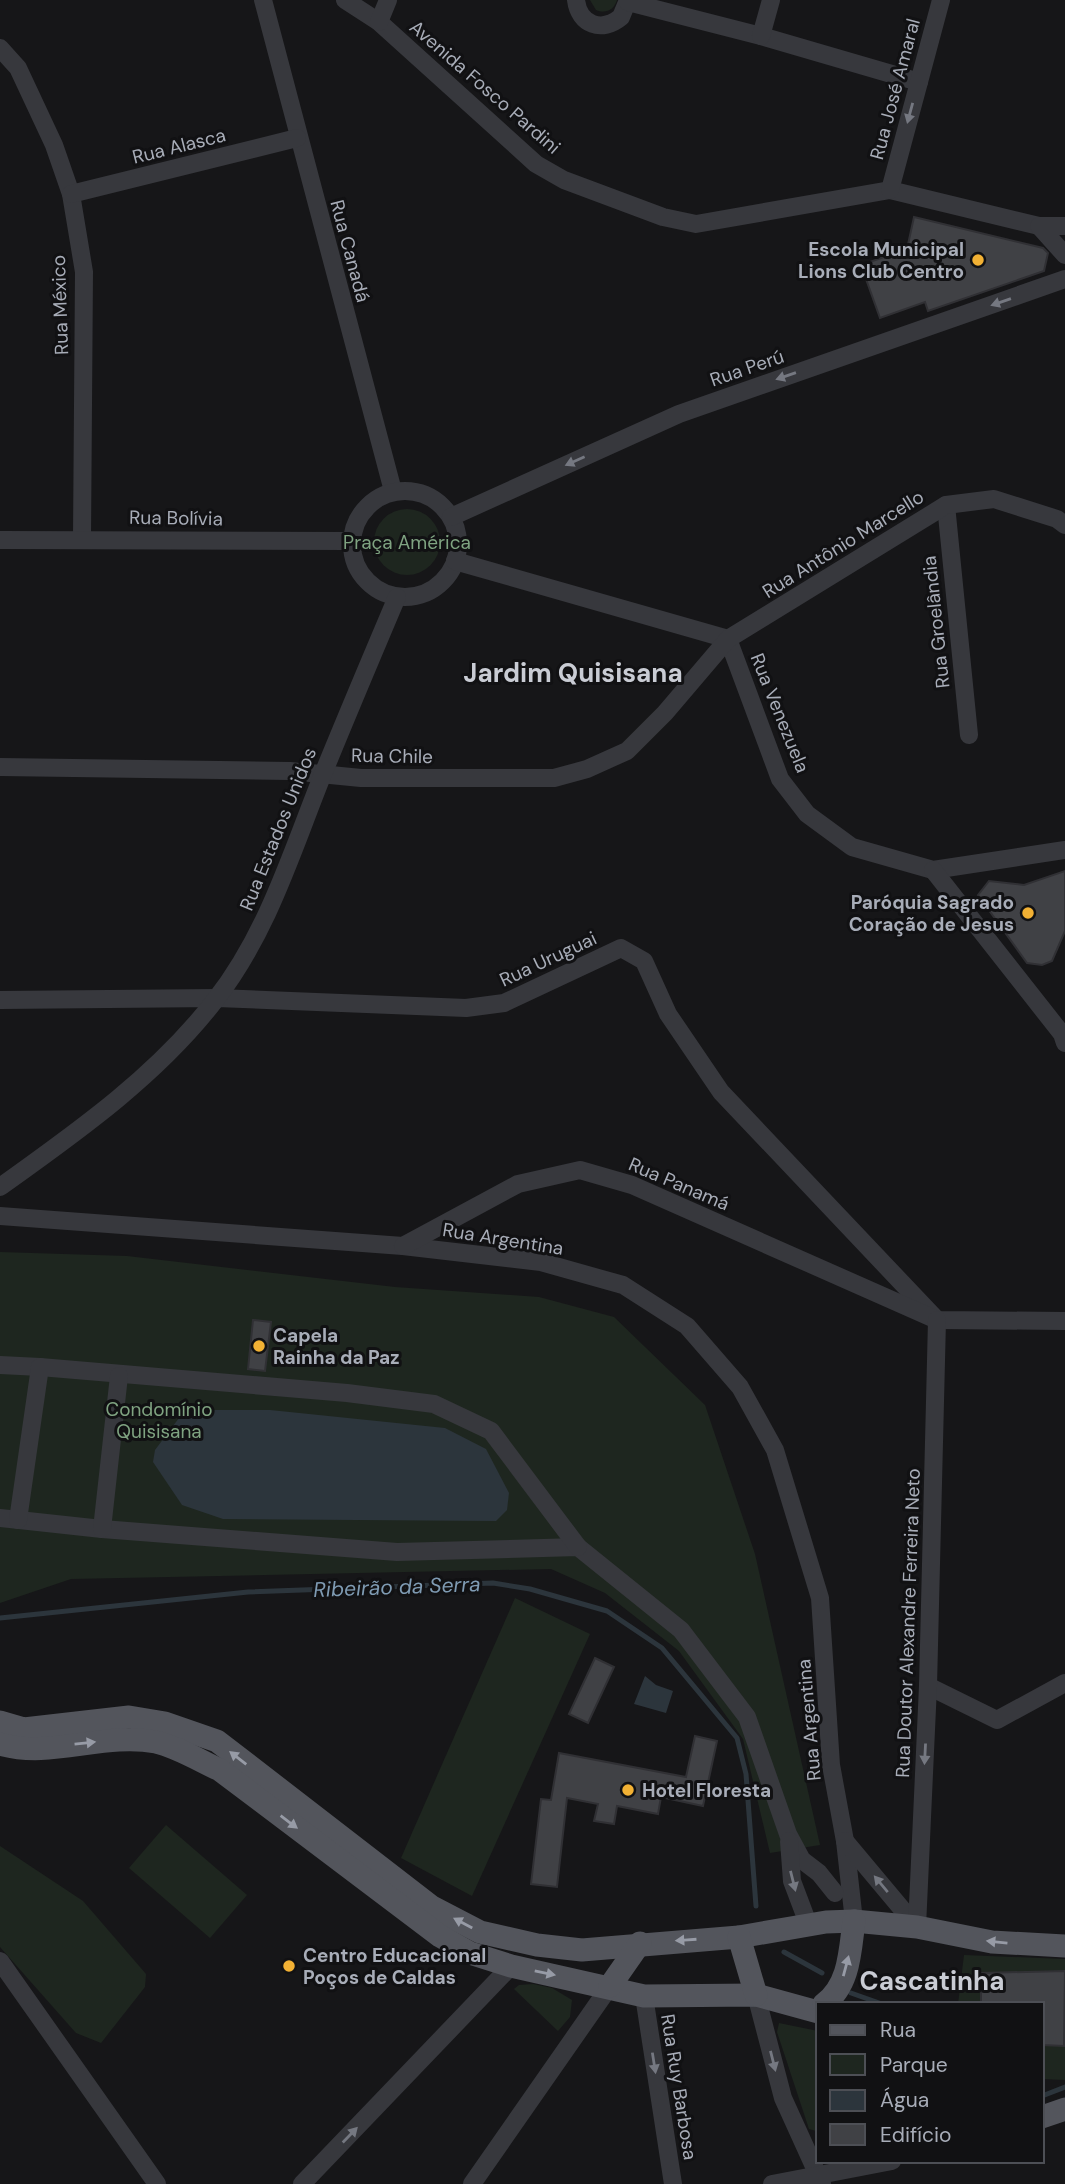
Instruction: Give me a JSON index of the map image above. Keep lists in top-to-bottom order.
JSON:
{
  "streets": {
    "street": [
      "Avenida Fosco Pardini",
      "Rua José Amaral",
      "Rua Alasca",
      "Rua Canadá",
      "Rua México",
      "Rua Perú",
      "Rua Bolívia",
      "Rua Antônio Marcello",
      "Rua Groelândia",
      "Rua Venezuela",
      "Rua Chile",
      "Rua Estados Unidos",
      "Rua Uruguai",
      "Rua Panamá",
      "Rua Argentina",
      "Rua Doutor Alexandre Ferreira Neto",
      "Rua Ruy Barbosa"
    ]
  },
  "crossings": [
    ["Avenida Fosco Pardini", "Rua José Amaral"],
    ["Rua Alasca", "Rua Canadá"],
    ["Rua Alasca", "Rua México"],
    ["Rua Canadá", "Rua Perú"],
    ["Rua Canadá", "Rua Bolívia"],
    ["Rua Canadá", "Rua Venezuela"],
    ["Rua Canadá", "Rua Estados Unidos"],
    ["Rua México", "Rua Bolívia"],
    ["Rua Perú", "Rua Bolívia"],
    ["Rua Perú", "Rua Venezuela"],
    ["Rua Perú", "Rua Estados Unidos"],
    ["Rua Bolívia", "Rua Venezuela"],
    ["Rua Bolívia", "Rua Estados Unidos"],
    ["Rua Antônio Marcello", "Rua Groelândia"],
    ["Rua Antônio Marcello", "Rua Venezuela"],
    ["Rua Antônio Marcello", "Rua Chile"],
    ["Rua Venezuela", "Rua Chile"],
    ["Rua Venezuela", "Rua Estados Unidos"],
    ["Rua Chile", "Rua Estados Unidos"],
    ["Rua Estados Unidos", "Rua Uruguai"],
    ["Rua Uruguai", "Rua Panamá"],
    ["Rua Uruguai", "Rua Doutor Alexandre Ferreira Neto"],
    ["Rua Panamá", "Rua Argentina"],
    ["Rua Panamá", "Rua Doutor Alexandre Ferreira Neto"],
    ["Rua Argentina", "Rua Doutor Alexandre Ferreira Neto"]
  ],
  "one_way": ["Rua José Amaral", "Rua Perú"],
  "districts": ["Jardim Quisisana", "Cascatinha"],
  "water": ["Ribeirão da Serra"],
  "parks": ["Praça América", "Condomínio Quisisana"],
  "places": [
    "Escola Municipal Lions Club Centro",
    "Paróquia Sagrado Coração de Jesus",
    "Capela Rainha da Paz",
    "Hotel Floresta",
    "Centro Educacional Poços de Caldas"
  ],
  "legend": [
    "Rua",
    "Parque",
    "Água",
    "Edifício"
  ]
}
